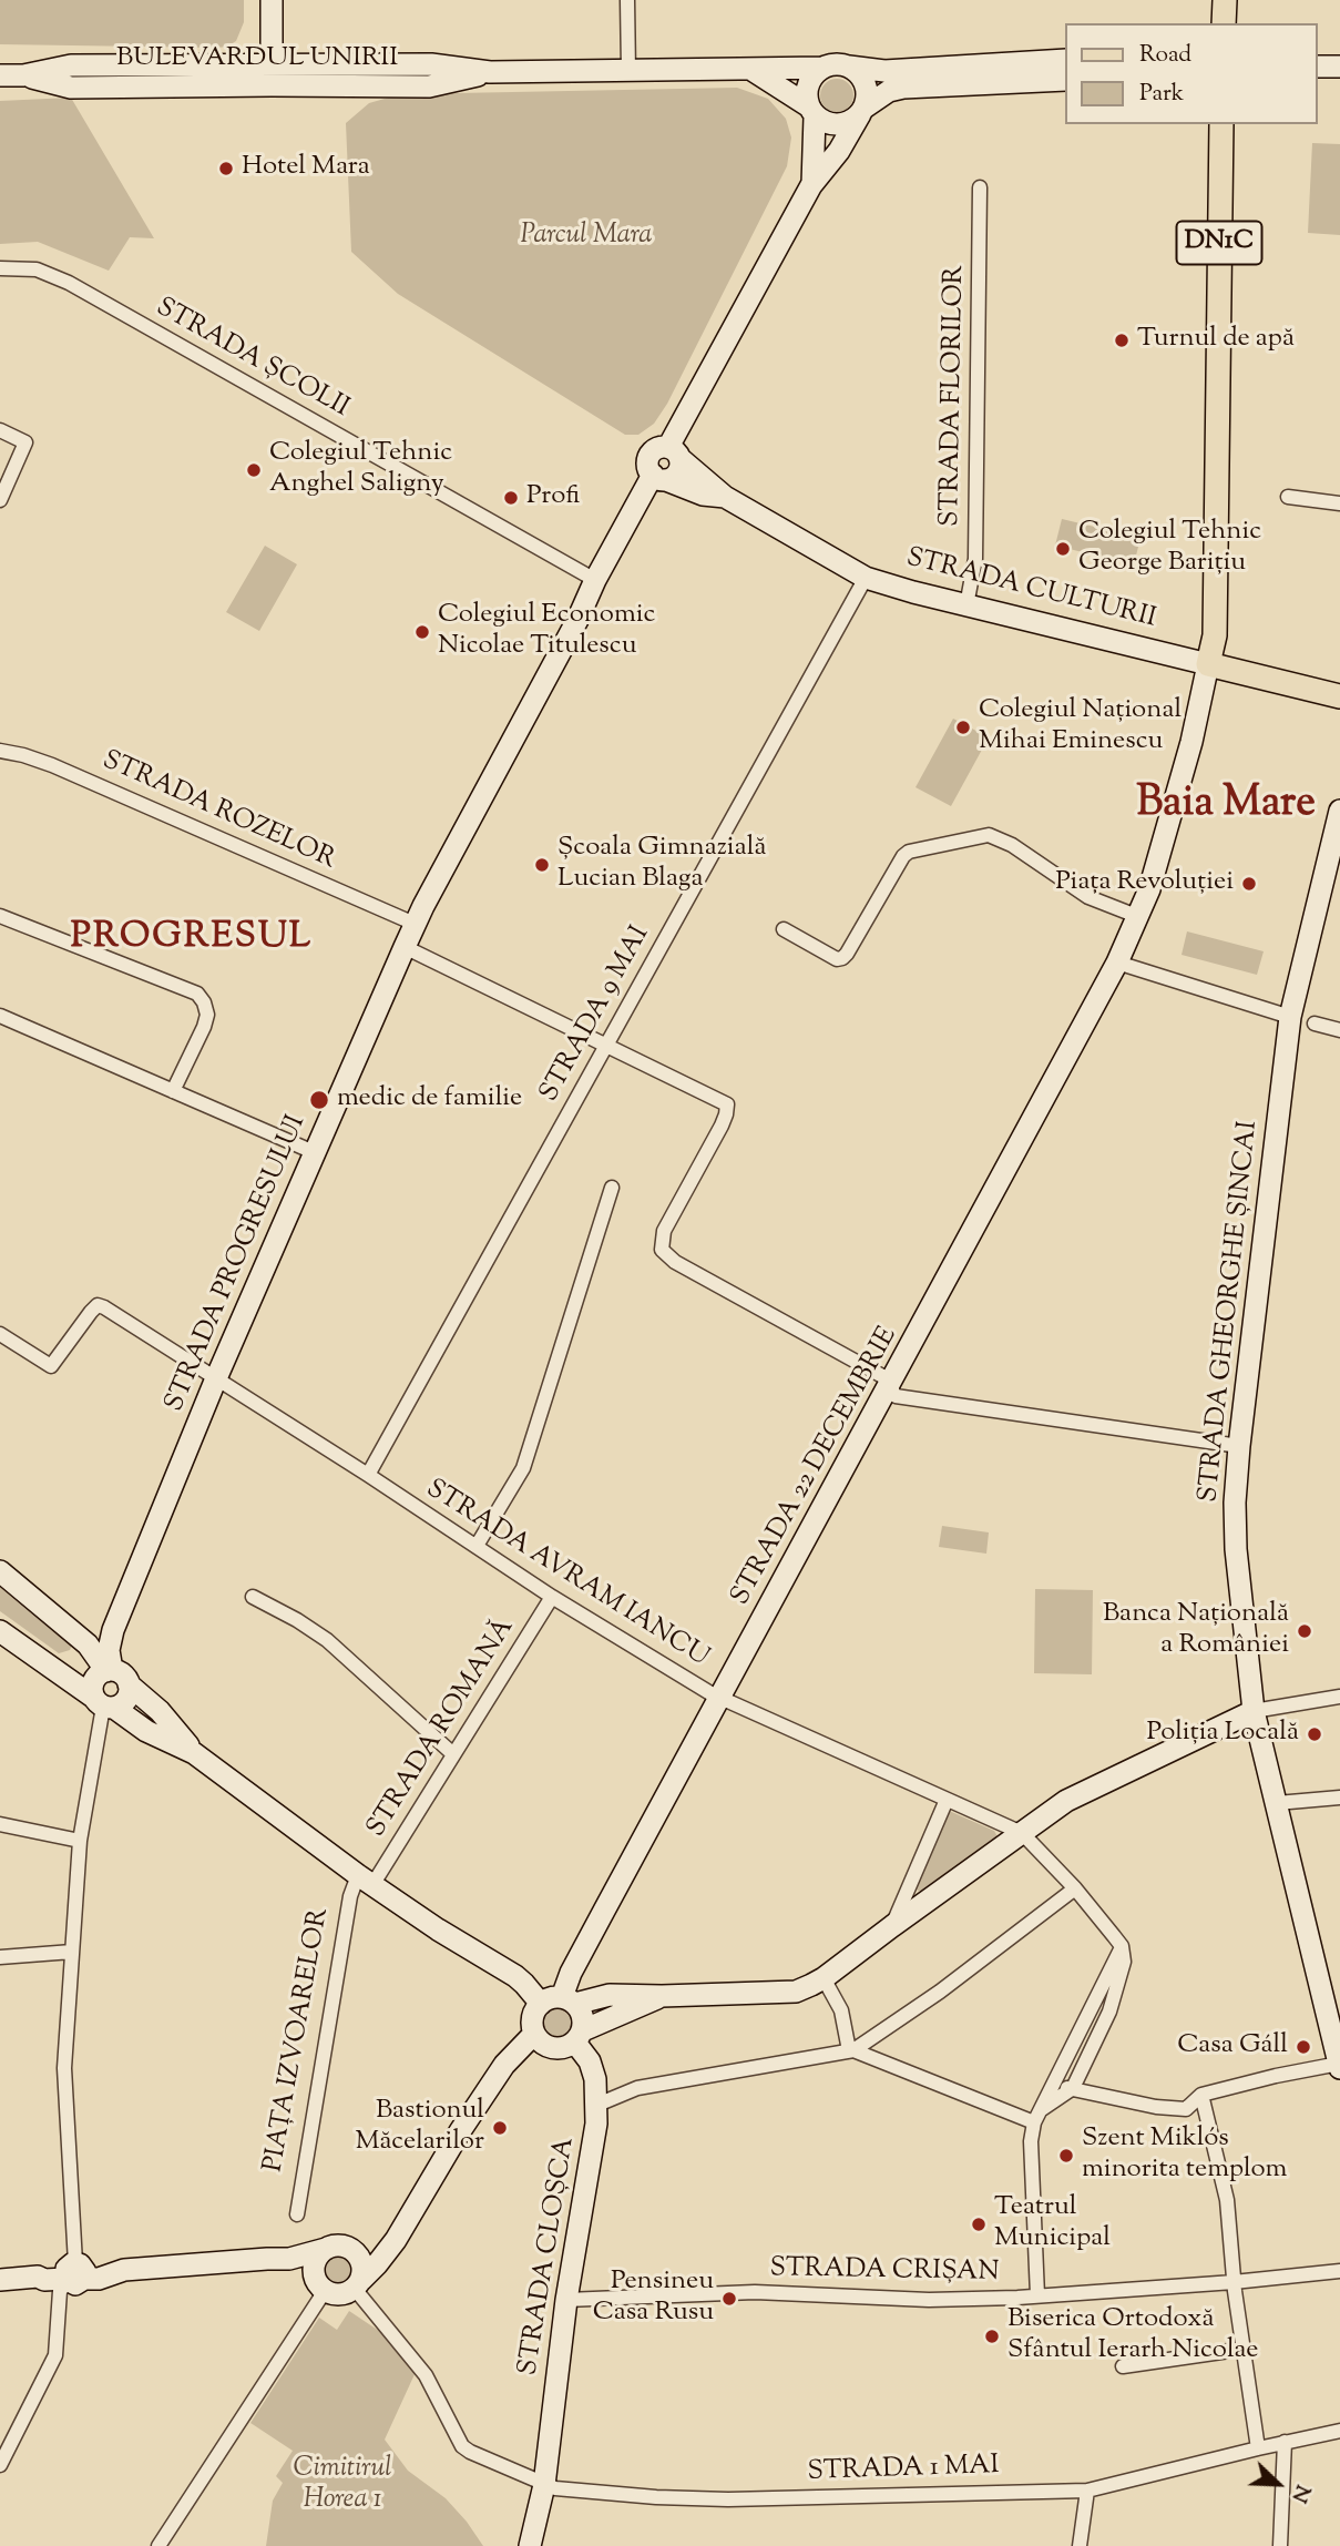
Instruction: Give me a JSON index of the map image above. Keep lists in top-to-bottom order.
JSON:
{
  "streets": {
    "main road": [
      "BULEVARDUL UNIRII",
      "DN1C",
      "STRADA CULTURII",
      "STRADA PROGRESULUI",
      "STRADA GHEORGHE ȘINCAI",
      "STRADA 22 DECEMBRIE",
      "STRADA CLOȘCA"
    ],
    "street": [
      "STRADA ȘCOLII",
      "STRADA FLORILOR",
      "STRADA ROZELOR",
      "STRADA 9 MAI",
      "STRADA AVRAM IANCU",
      "STRADA ROMANĂ",
      "PIAȚA IZVOARELOR",
      "STRADA CRIȘAN",
      "STRADA 1 MAI"
    ]
  },
  "crossings": [
    ["BULEVARDUL UNIRII", "STRADA PROGRESULUI"],
    ["DN1C", "STRADA CULTURII"],
    ["STRADA ȘCOLII", "STRADA PROGRESULUI"],
    ["STRADA FLORILOR", "STRADA CULTURII"],
    ["STRADA CULTURII", "STRADA 9 MAI"],
    ["STRADA CULTURII", "STRADA PROGRESULUI"],
    ["STRADA ROZELOR", "STRADA PROGRESULUI"],
    ["STRADA 9 MAI", "STRADA AVRAM IANCU"],
    ["STRADA PROGRESULUI", "STRADA AVRAM IANCU"],
    ["STRADA 22 DECEMBRIE", "STRADA AVRAM IANCU"],
    ["STRADA 22 DECEMBRIE", "STRADA CLOȘCA"],
    ["STRADA AVRAM IANCU", "STRADA ROMANĂ"],
    ["STRADA ROMANĂ", "PIAȚA IZVOARELOR"],
    ["STRADA CLOȘCA", "STRADA CRIȘAN"],
    ["STRADA CLOȘCA", "STRADA 1 MAI"]
  ],
  "districts": ["Baia Mare", "PROGRESUL"],
  "parks": ["Parcul Mara", "Cimitirul Horea 1"],
  "places": [
    "Hotel Mara",
    "Turnul de apă",
    "Colegiul Tehnic Anghel Saligny",
    "Profi",
    "Colegiul Tehnic George Barițiu",
    "Colegiul Economic Nicolae Titulescu",
    "Colegiul Național Mihai Eminescu",
    "Școala Gimnazială Lucian Blaga",
    "Piața Revoluției",
    "medic de familie",
    "Banca Națională a României",
    "Poliția Locală",
    "Casa Gáll",
    "Bastionul Măcelarilor",
    "Szent Miklós minorita templom",
    "Teatrul Municipal",
    "Pensineu Casa Rusu",
    "Biserica Ortodoxă Sfântul Ierarh Nicolae"
  ],
  "legend": ["Road", "Park"],
  "north": "bottom right"
}
